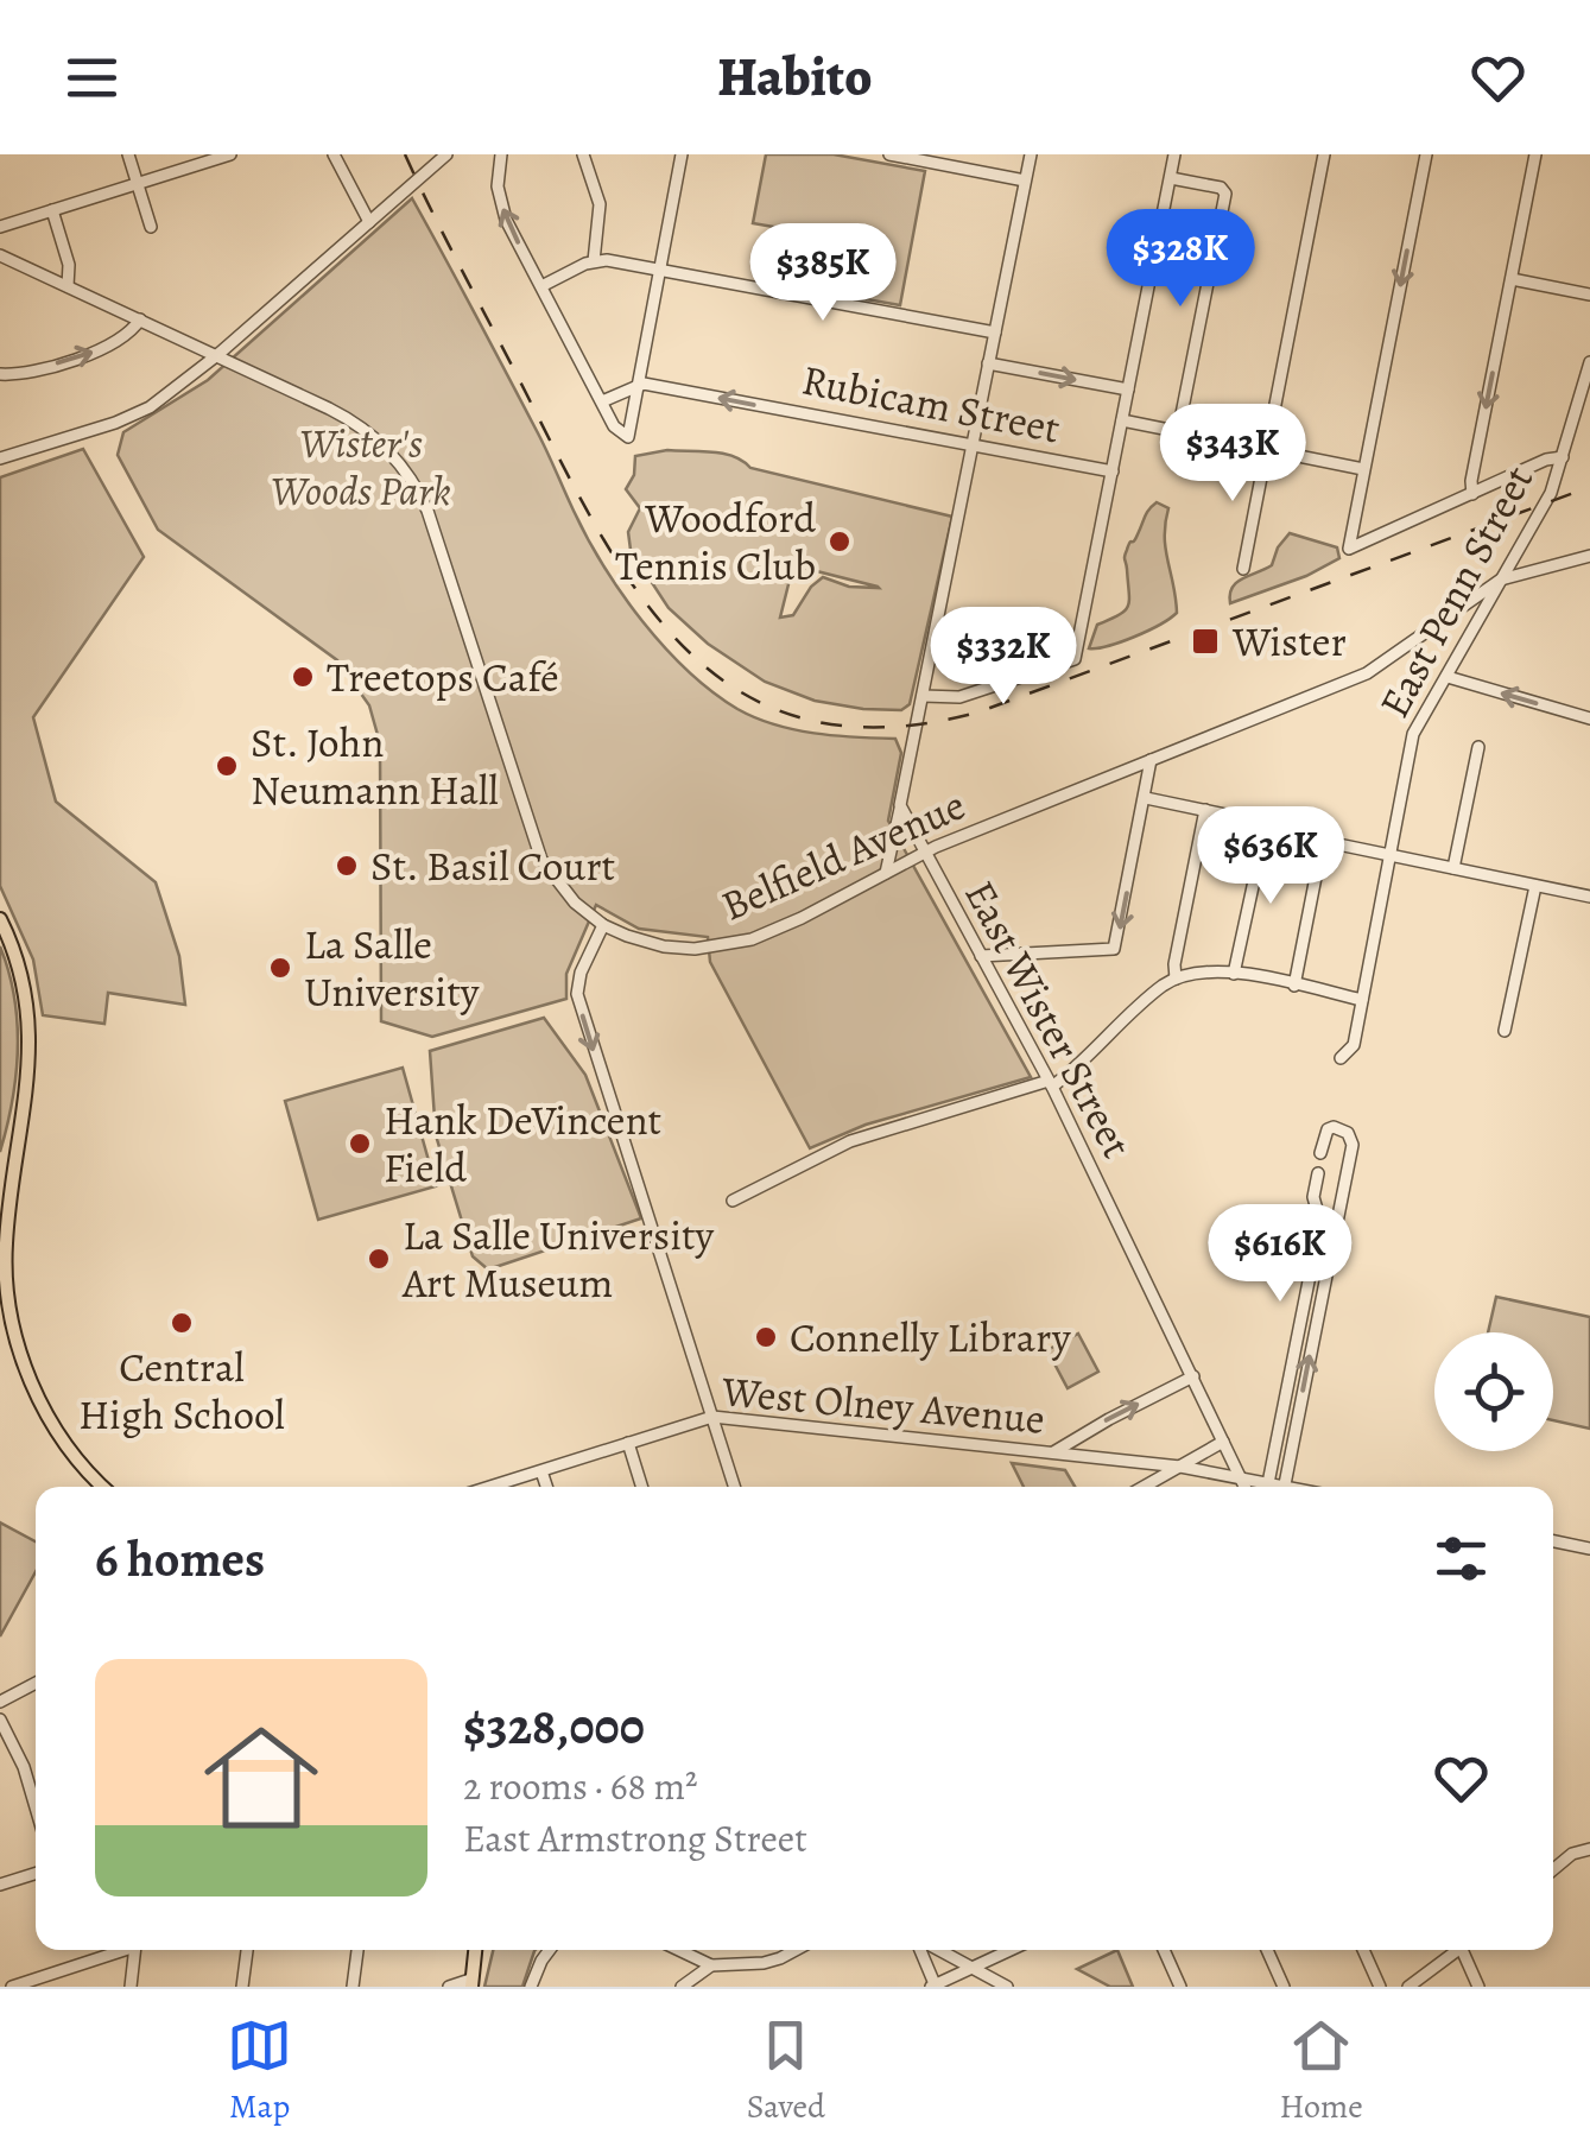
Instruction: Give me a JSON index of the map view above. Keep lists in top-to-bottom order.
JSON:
{
  "streets": {
    "street": [
      "Rubicam Street",
      "East Penn Street",
      "Belfield Avenue",
      "East Wister Street",
      "West Olney Avenue"
    ]
  },
  "crossings": [
    ["East Penn Street", "Belfield Avenue"],
    ["Belfield Avenue", "East Wister Street"],
    ["East Wister Street", "West Olney Avenue"]
  ],
  "one_way": ["Rubicam Street"],
  "parks": ["Wister's Woods Park"],
  "places": {
    "other": [
      "Woodford Tennis Club",
      "Treetops Café",
      "St. John Neumann Hall",
      "St. Basil Court",
      "La Salle University",
      "Hank DeVincent Field",
      "La Salle University Art Museum",
      "Central High School",
      "Connelly Library"
    ],
    "transit": ["Wister"]
  },
  "page": {
    "header": "Habito",
    "price": [
      "$328K",
      "$385K",
      "$343K",
      "$332K",
      "$636K",
      "$616K"
    ],
    "heading": "6 homes",
    "list": [
      {
        "name": "$328,000",
        "note": "2 rooms · 68 m² · East Armstrong Street"
      }
    ],
    "tabs": ["Map", "Saved", "Home"]
  }
}
